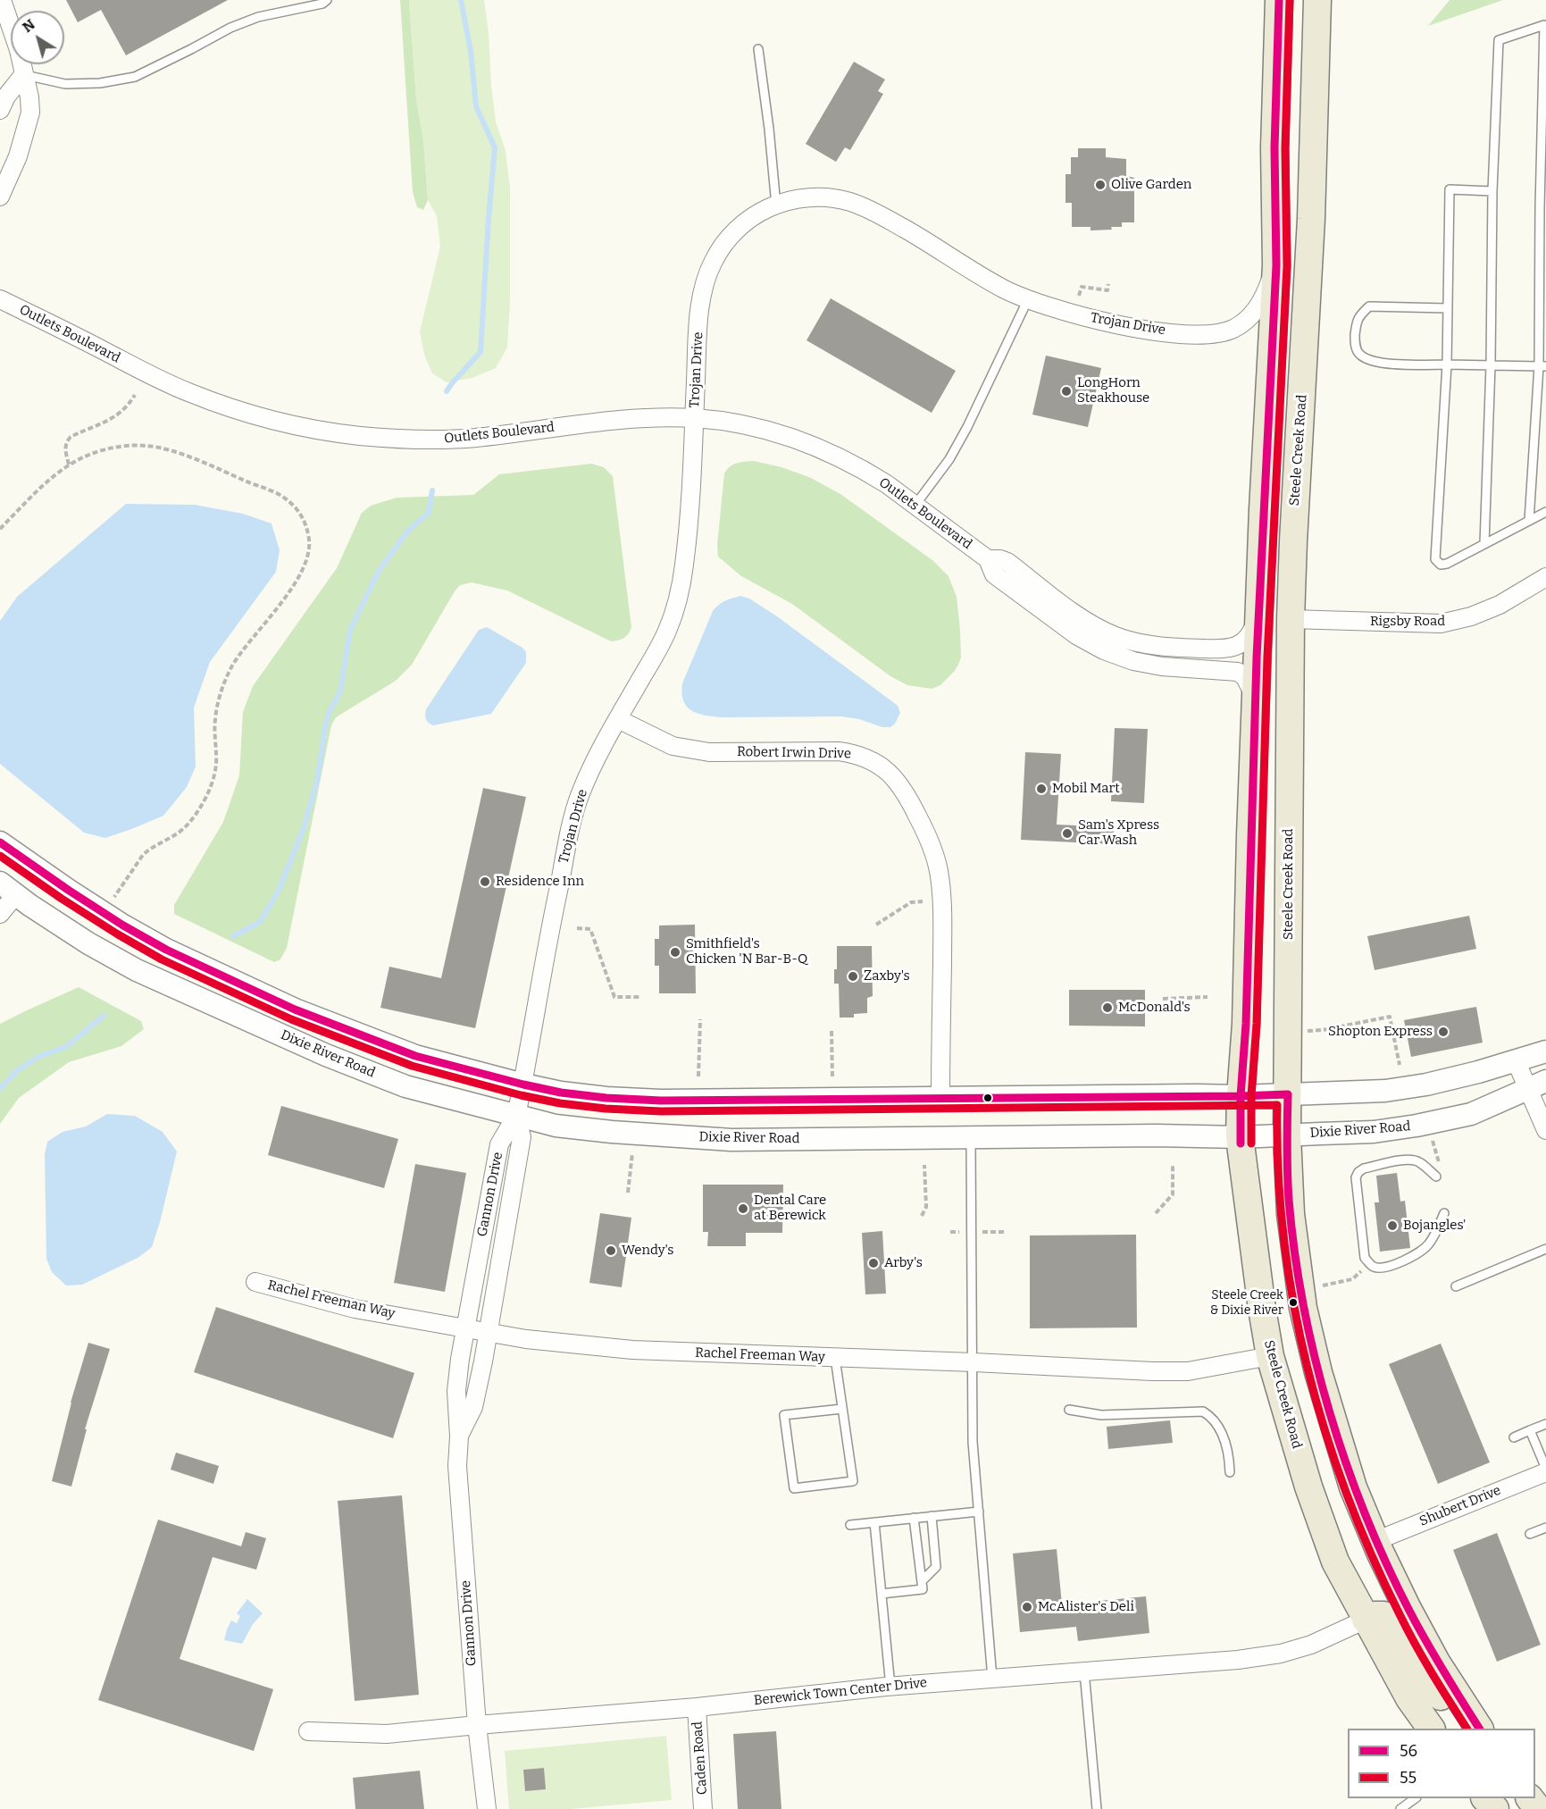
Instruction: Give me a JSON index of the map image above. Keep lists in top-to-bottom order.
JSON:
{
  "streets": {
    "main road": ["Steele Creek Road"],
    "street": [
      "Trojan Drive",
      "Outlets Boulevard",
      "Rigsby Road",
      "Robert Irwin Drive",
      "Dixie River Road",
      "Gannon Drive",
      "Rachel Freeman Way",
      "Shubert Drive",
      "Berewick Town Center Drive",
      "Caden Road"
    ]
  },
  "crossings": [
    ["Trojan Drive", "Outlets Boulevard"],
    ["Trojan Drive", "Steele Creek Road"],
    ["Trojan Drive", "Robert Irwin Drive"],
    ["Trojan Drive", "Dixie River Road"],
    ["Trojan Drive", "Gannon Drive"],
    ["Outlets Boulevard", "Steele Creek Road"],
    ["Steele Creek Road", "Rigsby Road"],
    ["Steele Creek Road", "Dixie River Road"],
    ["Steele Creek Road", "Rachel Freeman Way"],
    ["Steele Creek Road", "Shubert Drive"],
    ["Steele Creek Road", "Berewick Town Center Drive"],
    ["Robert Irwin Drive", "Dixie River Road"],
    ["Dixie River Road", "Gannon Drive"],
    ["Gannon Drive", "Rachel Freeman Way"],
    ["Gannon Drive", "Berewick Town Center Drive"],
    ["Berewick Town Center Drive", "Caden Road"]
  ],
  "places": [
    "Olive Garden",
    "LongHorn Steakhouse",
    "Mobil Mart",
    "Sam's Xpress Car Wash",
    "Residence Inn",
    "Smithfield's Chicken 'N Bar-B-Q",
    "Zaxby's",
    "McDonald's",
    "Shopton Express",
    "Dental Care at Berewick",
    "Bojangles'",
    "Wendy's",
    "Arby's",
    "Steele Creek & Dixie River",
    "McAlister's Deli"
  ],
  "lines": ["transit line 56", "transit line 55"],
  "legend": ["56", "55"],
  "north": "top left"
}
